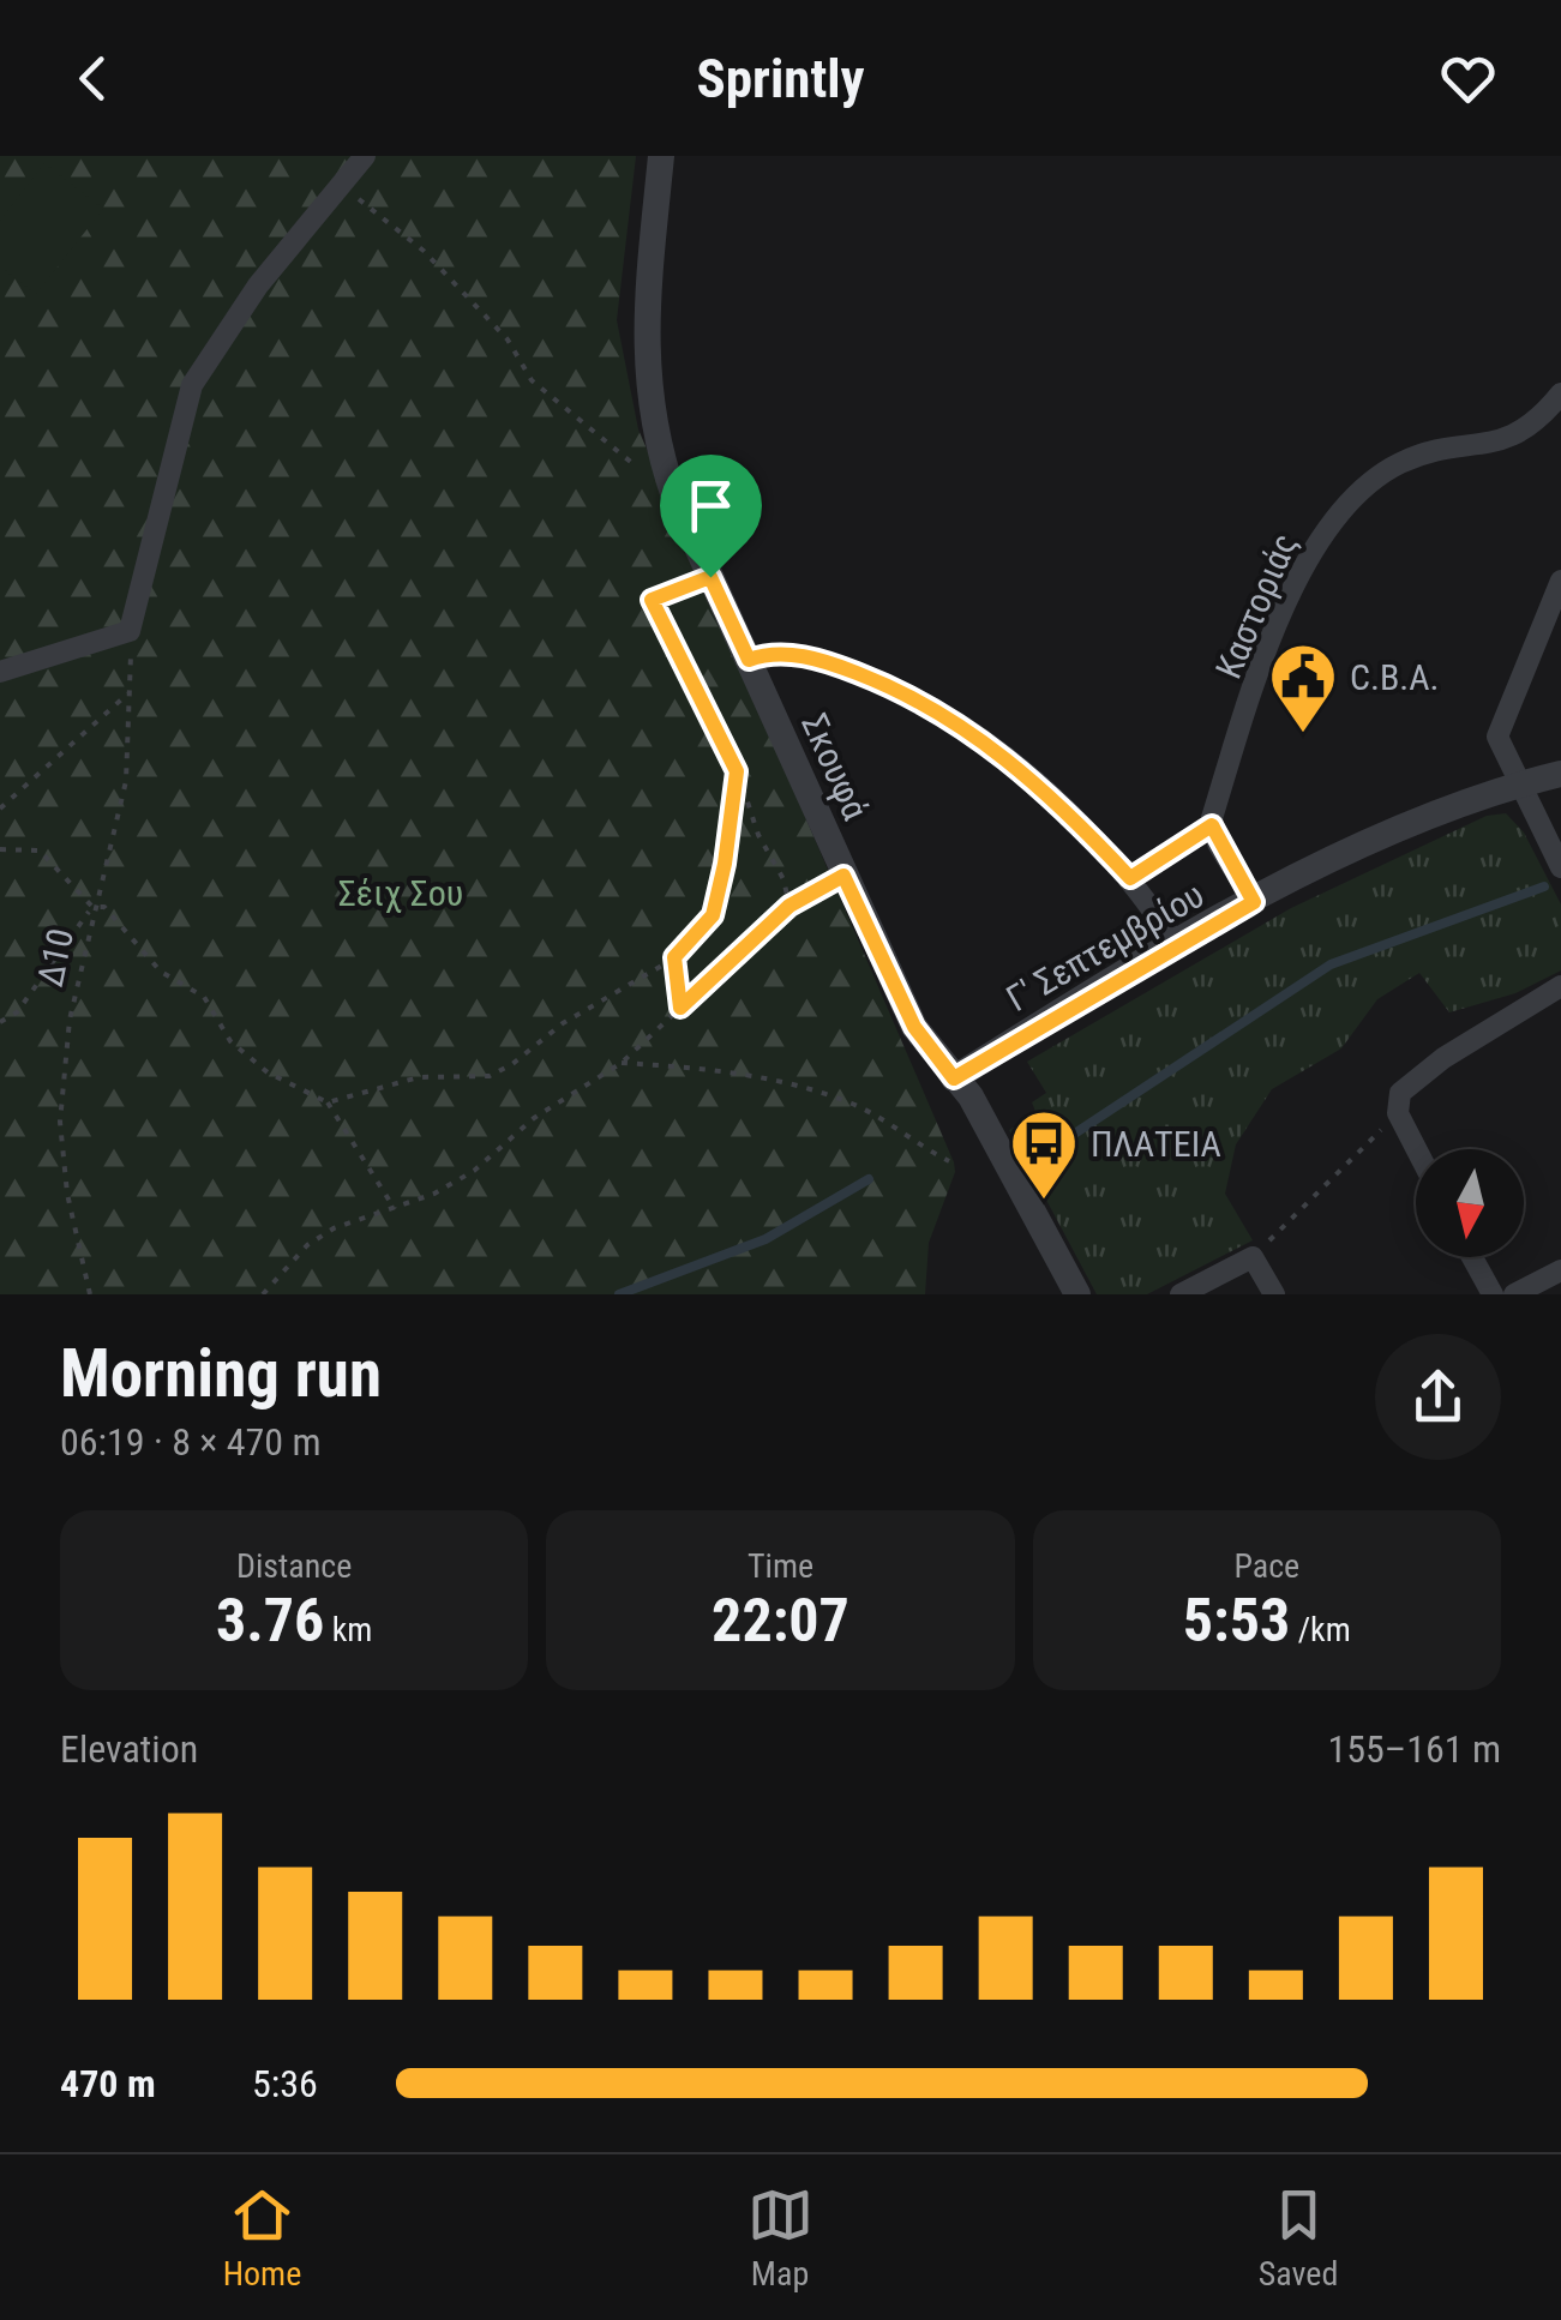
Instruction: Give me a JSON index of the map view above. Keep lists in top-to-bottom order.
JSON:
{
  "streets": {
    "street": ["Καστοριάς", "Σκουφά", "Γ' Σεπτεμβρίου"],
    "path": ["Δ10"]
  },
  "crossings": [
    ["Σκουφά", "Γ' Σεπτεμβρίου"]
  ],
  "parks": ["Σέιχ Σου"],
  "places": {
    "public building": ["C.B.A."],
    "bus stop": ["ΠΛΑΤΕΙΑ"]
  },
  "north": "bottom",
  "page": {
    "header": "Sprintly",
    "heading": ["Morning run", "06:19 · 8 × 470 m"],
    "stats": [
      ["Distance", "3.76 km"],
      ["Time", "22:07"],
      ["Pace", "5:53 /km"]
    ],
    "chart": ["Elevation", "155–161 m"],
    "list": [
      {
        "name": "470 m",
        "note": "5:36"
      }
    ],
    "tabs": ["Home", "Map", "Saved"]
  }
}
